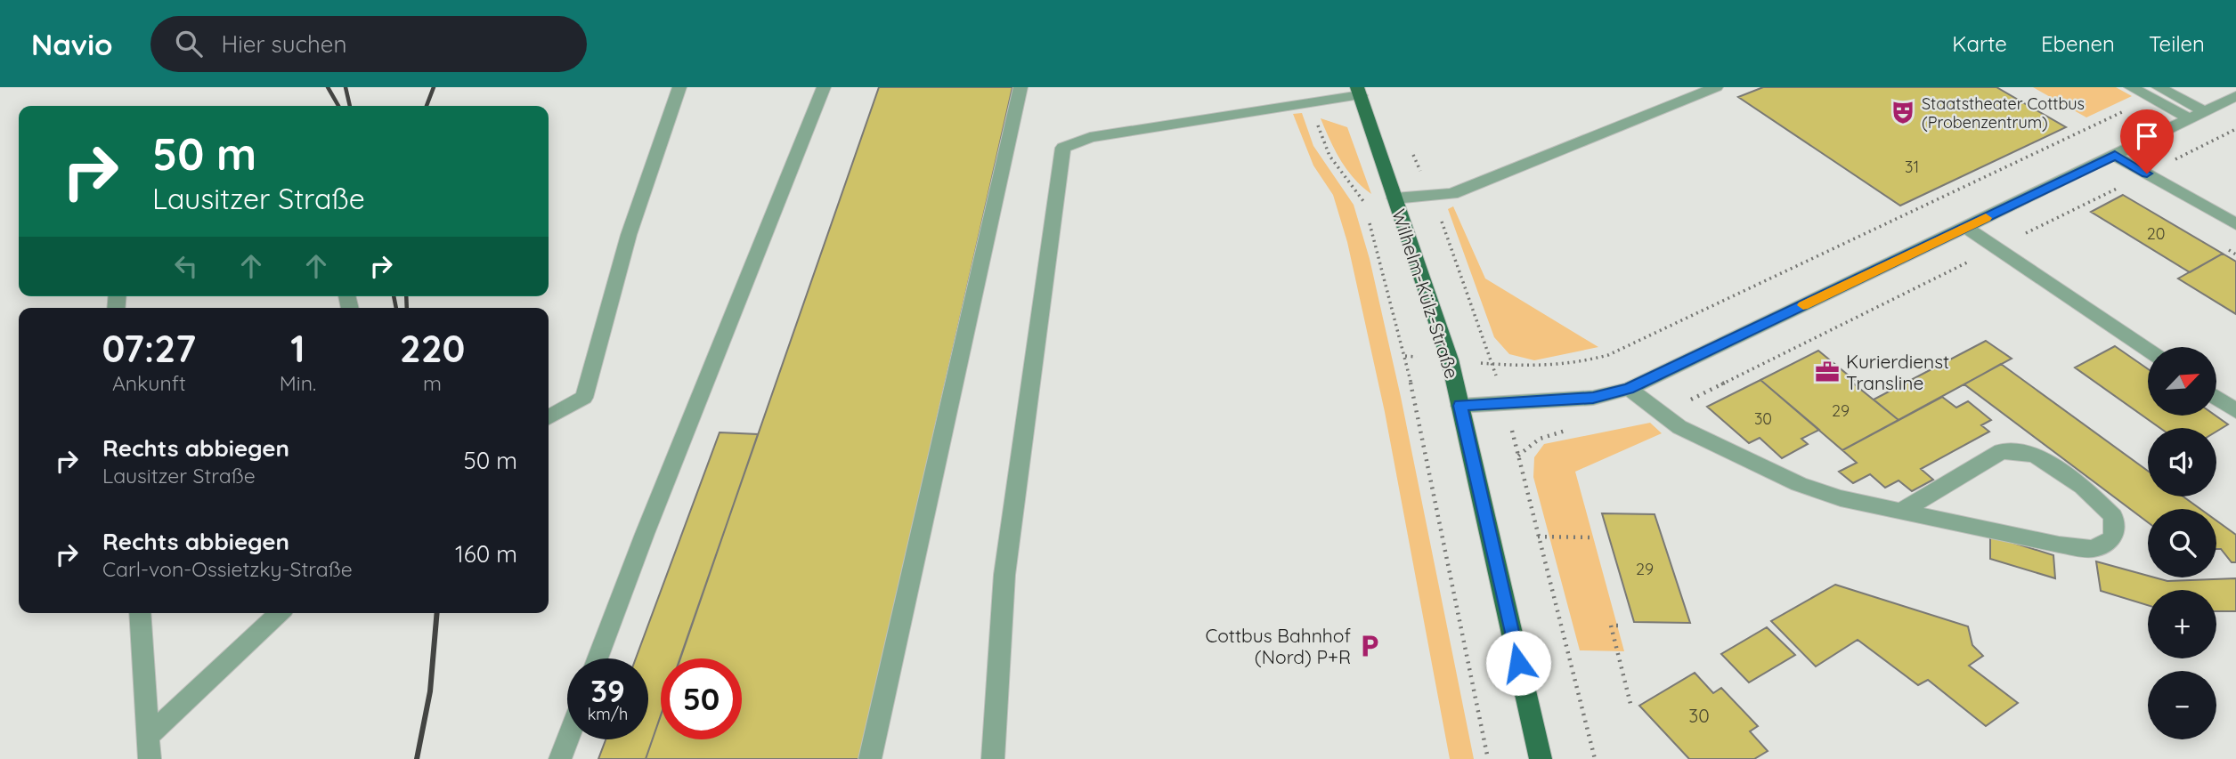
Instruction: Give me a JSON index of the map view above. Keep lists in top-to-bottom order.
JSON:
{
  "streets": {
    "main road": ["Wilhelm-Külz-Straße"]
  },
  "places": {
    "theatre": ["Staatstheater Cottbus (Probenzentrum)"],
    "office": ["Kurierdienst Transline"],
    "parking": ["Cottbus Bahnhof (Nord) P+R"]
  },
  "house_numbers": [
    "31",
    "20",
    "29",
    "30",
    "29",
    "30"
  ],
  "north": "top right",
  "page": {
    "header": "Navio",
    "search": "Hier suchen",
    "nav": ["Karte", "Ebenen", "Teilen"],
    "turn": ["50 m", "Lausitzer Straße"],
    "eta": [
      "07:27",
      "Ankunft",
      "1",
      "Min.",
      "220",
      "m"
    ],
    "map_buttons": ["+", "−"],
    "list": [
      {
        "name": "Rechts abbiegen",
        "note": "Lausitzer Straße",
        "value": "50 m"
      },
      {
        "name": "Rechts abbiegen",
        "note": "Carl-von-Ossietzky-Straße",
        "value": "160 m"
      }
    ],
    "speed": "39 km/h",
    "limit": "50"
  }
}
